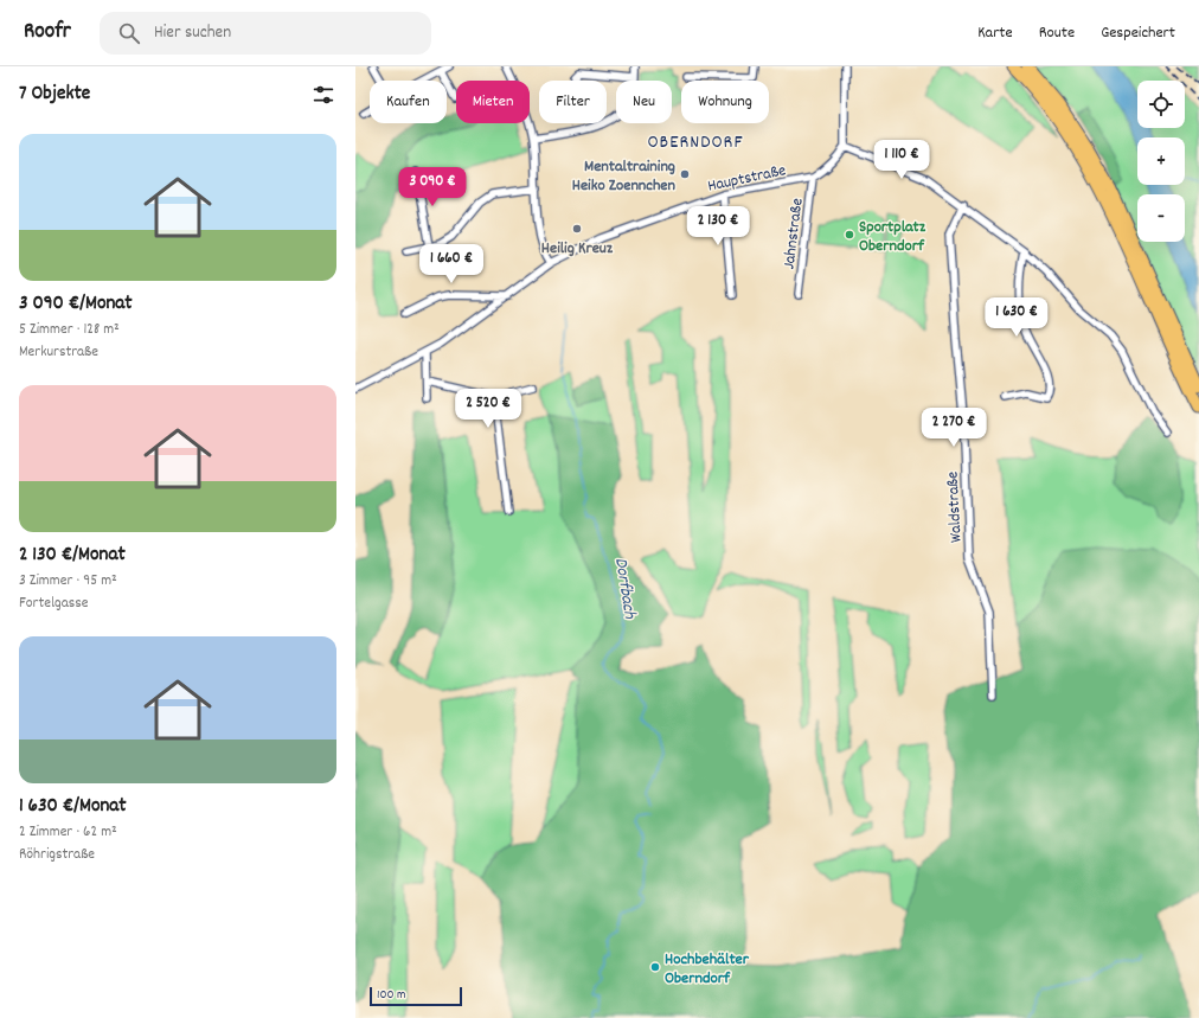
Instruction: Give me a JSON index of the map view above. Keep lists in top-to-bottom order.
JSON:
{
  "streets": {
    "street": ["Hauptstraße", "Jahnstraße", "Waldstraße"]
  },
  "crossings": [
    ["Hauptstraße", "Jahnstraße"]
  ],
  "districts": ["OBERNDORF"],
  "water": ["Dorfbach"],
  "places": [
    "Mentaltraining Heiko Zoennchen",
    "Heilig Kreuz",
    "Sportplatz Oberndorf",
    "Hochbehälter Oberndorf"
  ],
  "scale_bar": "100 m",
  "page": {
    "header": "Roofr",
    "search": "Hier suchen",
    "nav": ["Karte", "Route", "Gespeichert"],
    "heading": "7 Objekte",
    "map_buttons": ["+", "−"],
    "chip": [
      "Kaufen",
      "Mieten",
      "Filter",
      "Neu",
      "Wohnung"
    ],
    "list": [
      {
        "name": "3 090 €/Monat",
        "note": "5 Zimmer · 128 m² · Merkurstraße"
      },
      {
        "name": "2 130 €/Monat",
        "note": "3 Zimmer · 95 m² · Fortelgasse"
      },
      {
        "name": "1 630 €/Monat",
        "note": "2 Zimmer · 62 m² · Röhrigstraße"
      }
    ],
    "price": [
      "1 110 €",
      "3 090 €",
      "2 130 €",
      "1 660 €",
      "1 630 €",
      "2 520 €",
      "2 270 €"
    ],
    "scale": "100 m"
  }
}
